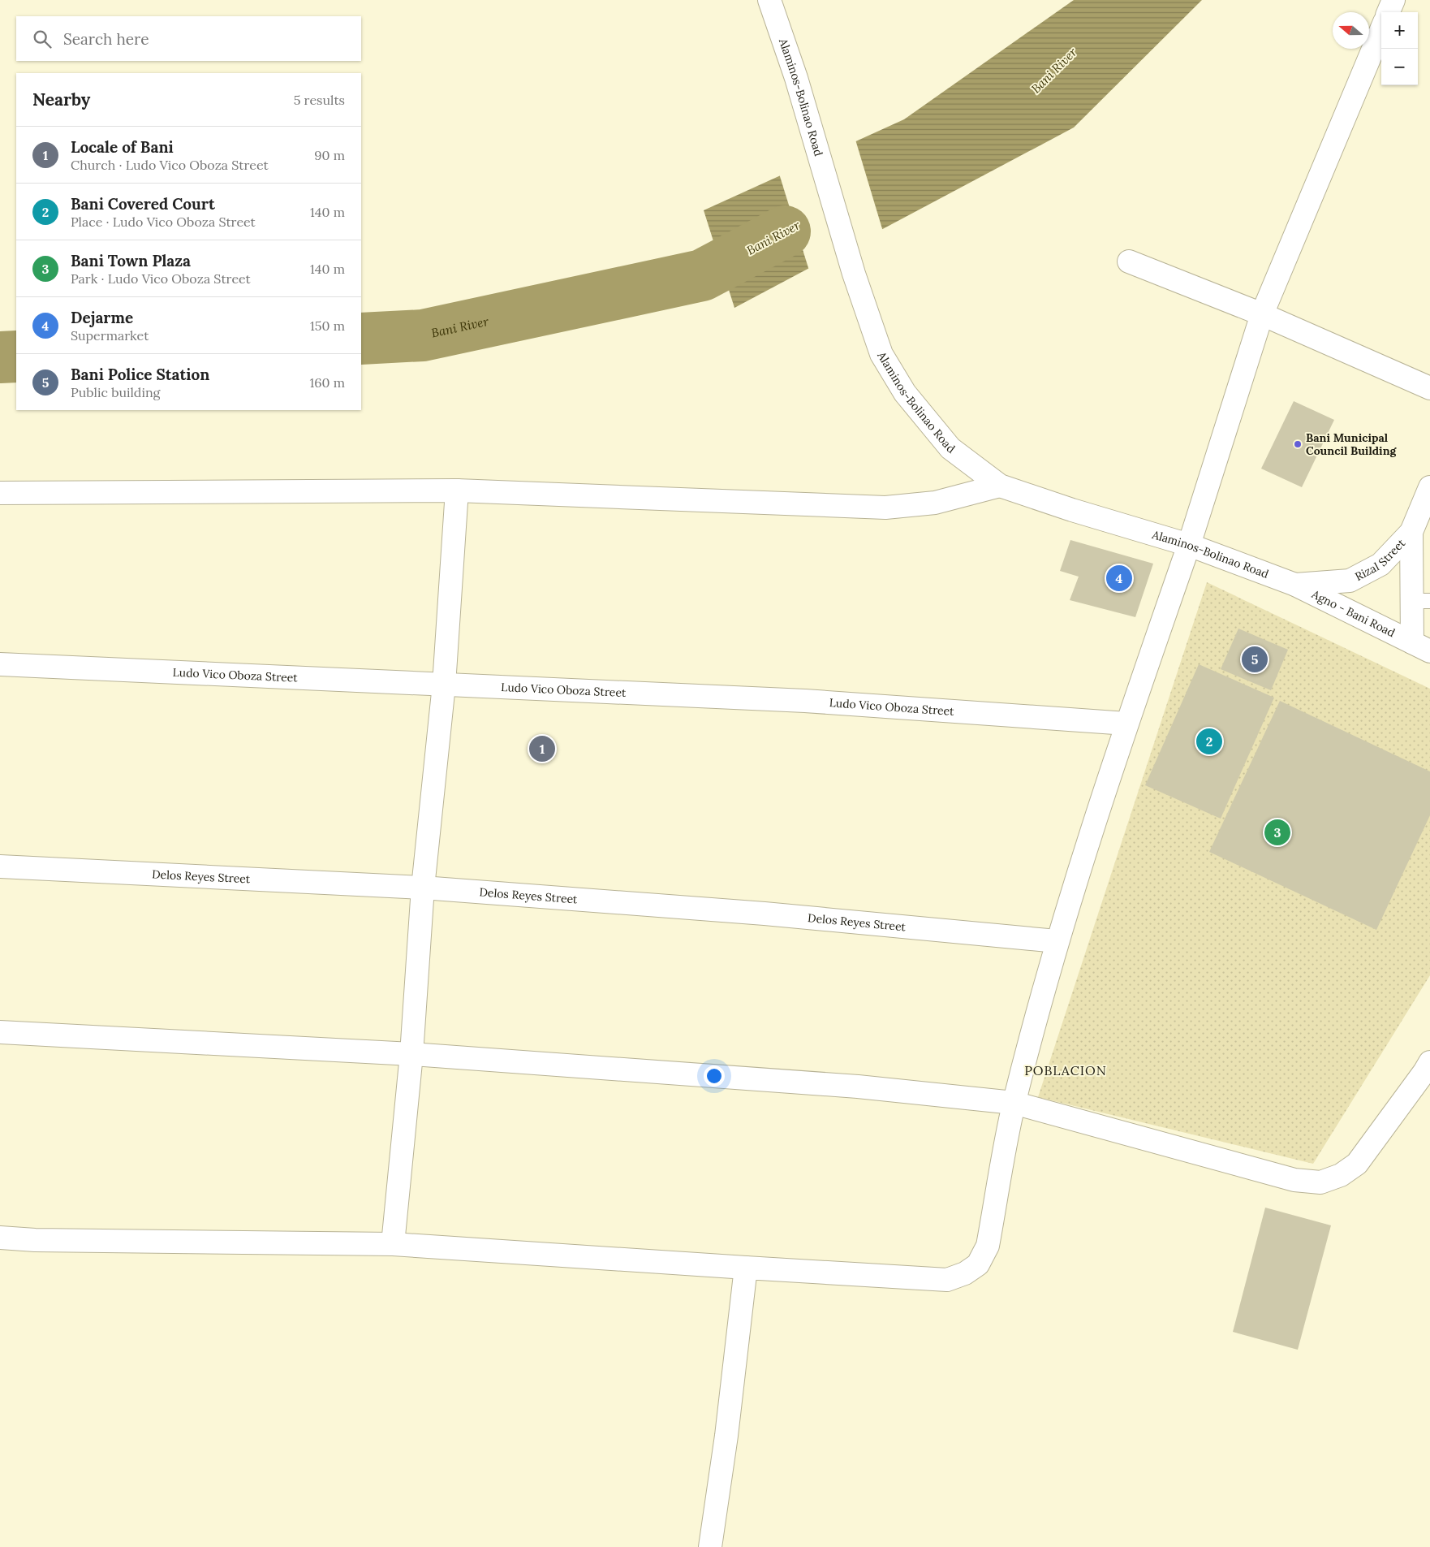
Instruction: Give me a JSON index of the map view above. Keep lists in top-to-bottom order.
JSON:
{
  "streets": {
    "street": [
      "Alaminos-Bolinao Road",
      "Rizal Street",
      "Agno - Bani Road",
      "Ludo Vico Oboza Street",
      "Delos Reyes Street"
    ]
  },
  "crossings": [
    ["Alaminos-Bolinao Road", "Rizal Street"],
    ["Alaminos-Bolinao Road", "Agno - Bani Road"],
    ["Rizal Street", "Agno - Bani Road"]
  ],
  "districts": ["POBLACION"],
  "water": ["Bani River"],
  "places": ["Bani Municipal Council Building"],
  "north": "left",
  "page": {
    "map_buttons": ["+", "−"],
    "search": "Search here",
    "heading": ["Nearby", "5 results"],
    "list": [
      {
        "mark": "1",
        "name": "Locale of Bani",
        "note": "Church · Ludo Vico Oboza Street",
        "value": "90 m"
      },
      {
        "mark": "2",
        "name": "Bani Covered Court",
        "note": "Place · Ludo Vico Oboza Street",
        "value": "140 m"
      },
      {
        "mark": "3",
        "name": "Bani Town Plaza",
        "note": "Park · Ludo Vico Oboza Street",
        "value": "140 m"
      },
      {
        "mark": "4",
        "name": "Dejarme",
        "note": "Supermarket",
        "value": "150 m"
      },
      {
        "mark": "5",
        "name": "Bani Police Station",
        "note": "Public building",
        "value": "160 m"
      }
    ],
    "pins": [
      "4",
      "5",
      "2",
      "1",
      "3"
    ]
  }
}
